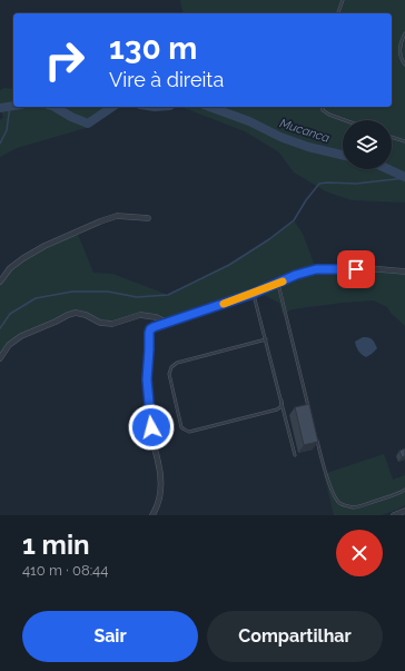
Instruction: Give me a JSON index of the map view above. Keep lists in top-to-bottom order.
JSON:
{
  "water": ["Mucanca"],
  "page": {
    "turn": ["130 m", "Vire à direita"],
    "heading": ["1 min", "410 m · 08:44"],
    "buttons": ["Sair", "Compartilhar"]
  }
}
